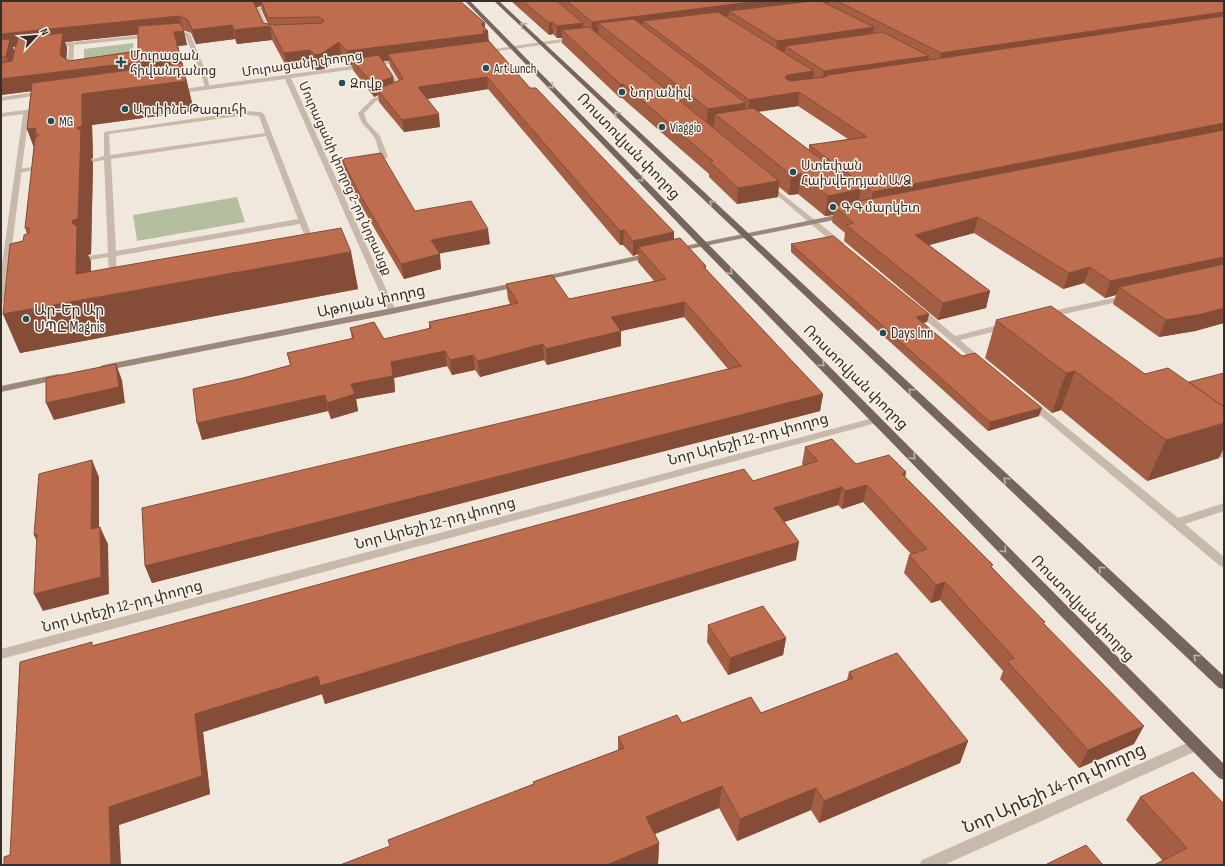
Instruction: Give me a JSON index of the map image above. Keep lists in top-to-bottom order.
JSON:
{
  "streets": {
    "main road": ["Ռոստովյան փողոց", "Աթոյան փողոց"],
    "street": [
      "Մուրացանի փողոց",
      "Մուրացանի փողոց 2-րդ նրբանցք",
      "Նոր Արեշի 12-րդ փողոց",
      "Նոր Արեշի 14-րդ փողոց"
    ]
  },
  "crossings": [
    ["Մուրացանի փողոց", "Մուրացանի փողոց 2-րդ նրբանցք"],
    ["Ռոստովյան փողոց", "Աթոյան փողոց"],
    ["Ռոստովյան փողոց", "Նոր Արեշի 12-րդ փողոց"],
    ["Ռոստովյան փողոց", "Նոր Արեշի 14-րդ փողոց"],
    ["Մուրացանի փողոց 2-րդ նրբանցք", "Աթոյան փողոց"]
  ],
  "places": {
    "health": ["Մուրացան հիվանդանոց"],
    "other": [
      "Art Lunch",
      "Զովք",
      "Նոր անիվ",
      "Արփինե Թագուհի",
      "MG",
      "Viaggio",
      "Ստեփան Հախվերդյան Ա/Ձ",
      "Գ Գ մարկետ",
      "Ար-Եր Ար ՍՊԸ Magnis",
      "Days Inn"
    ]
  },
  "north": "top right"
}
